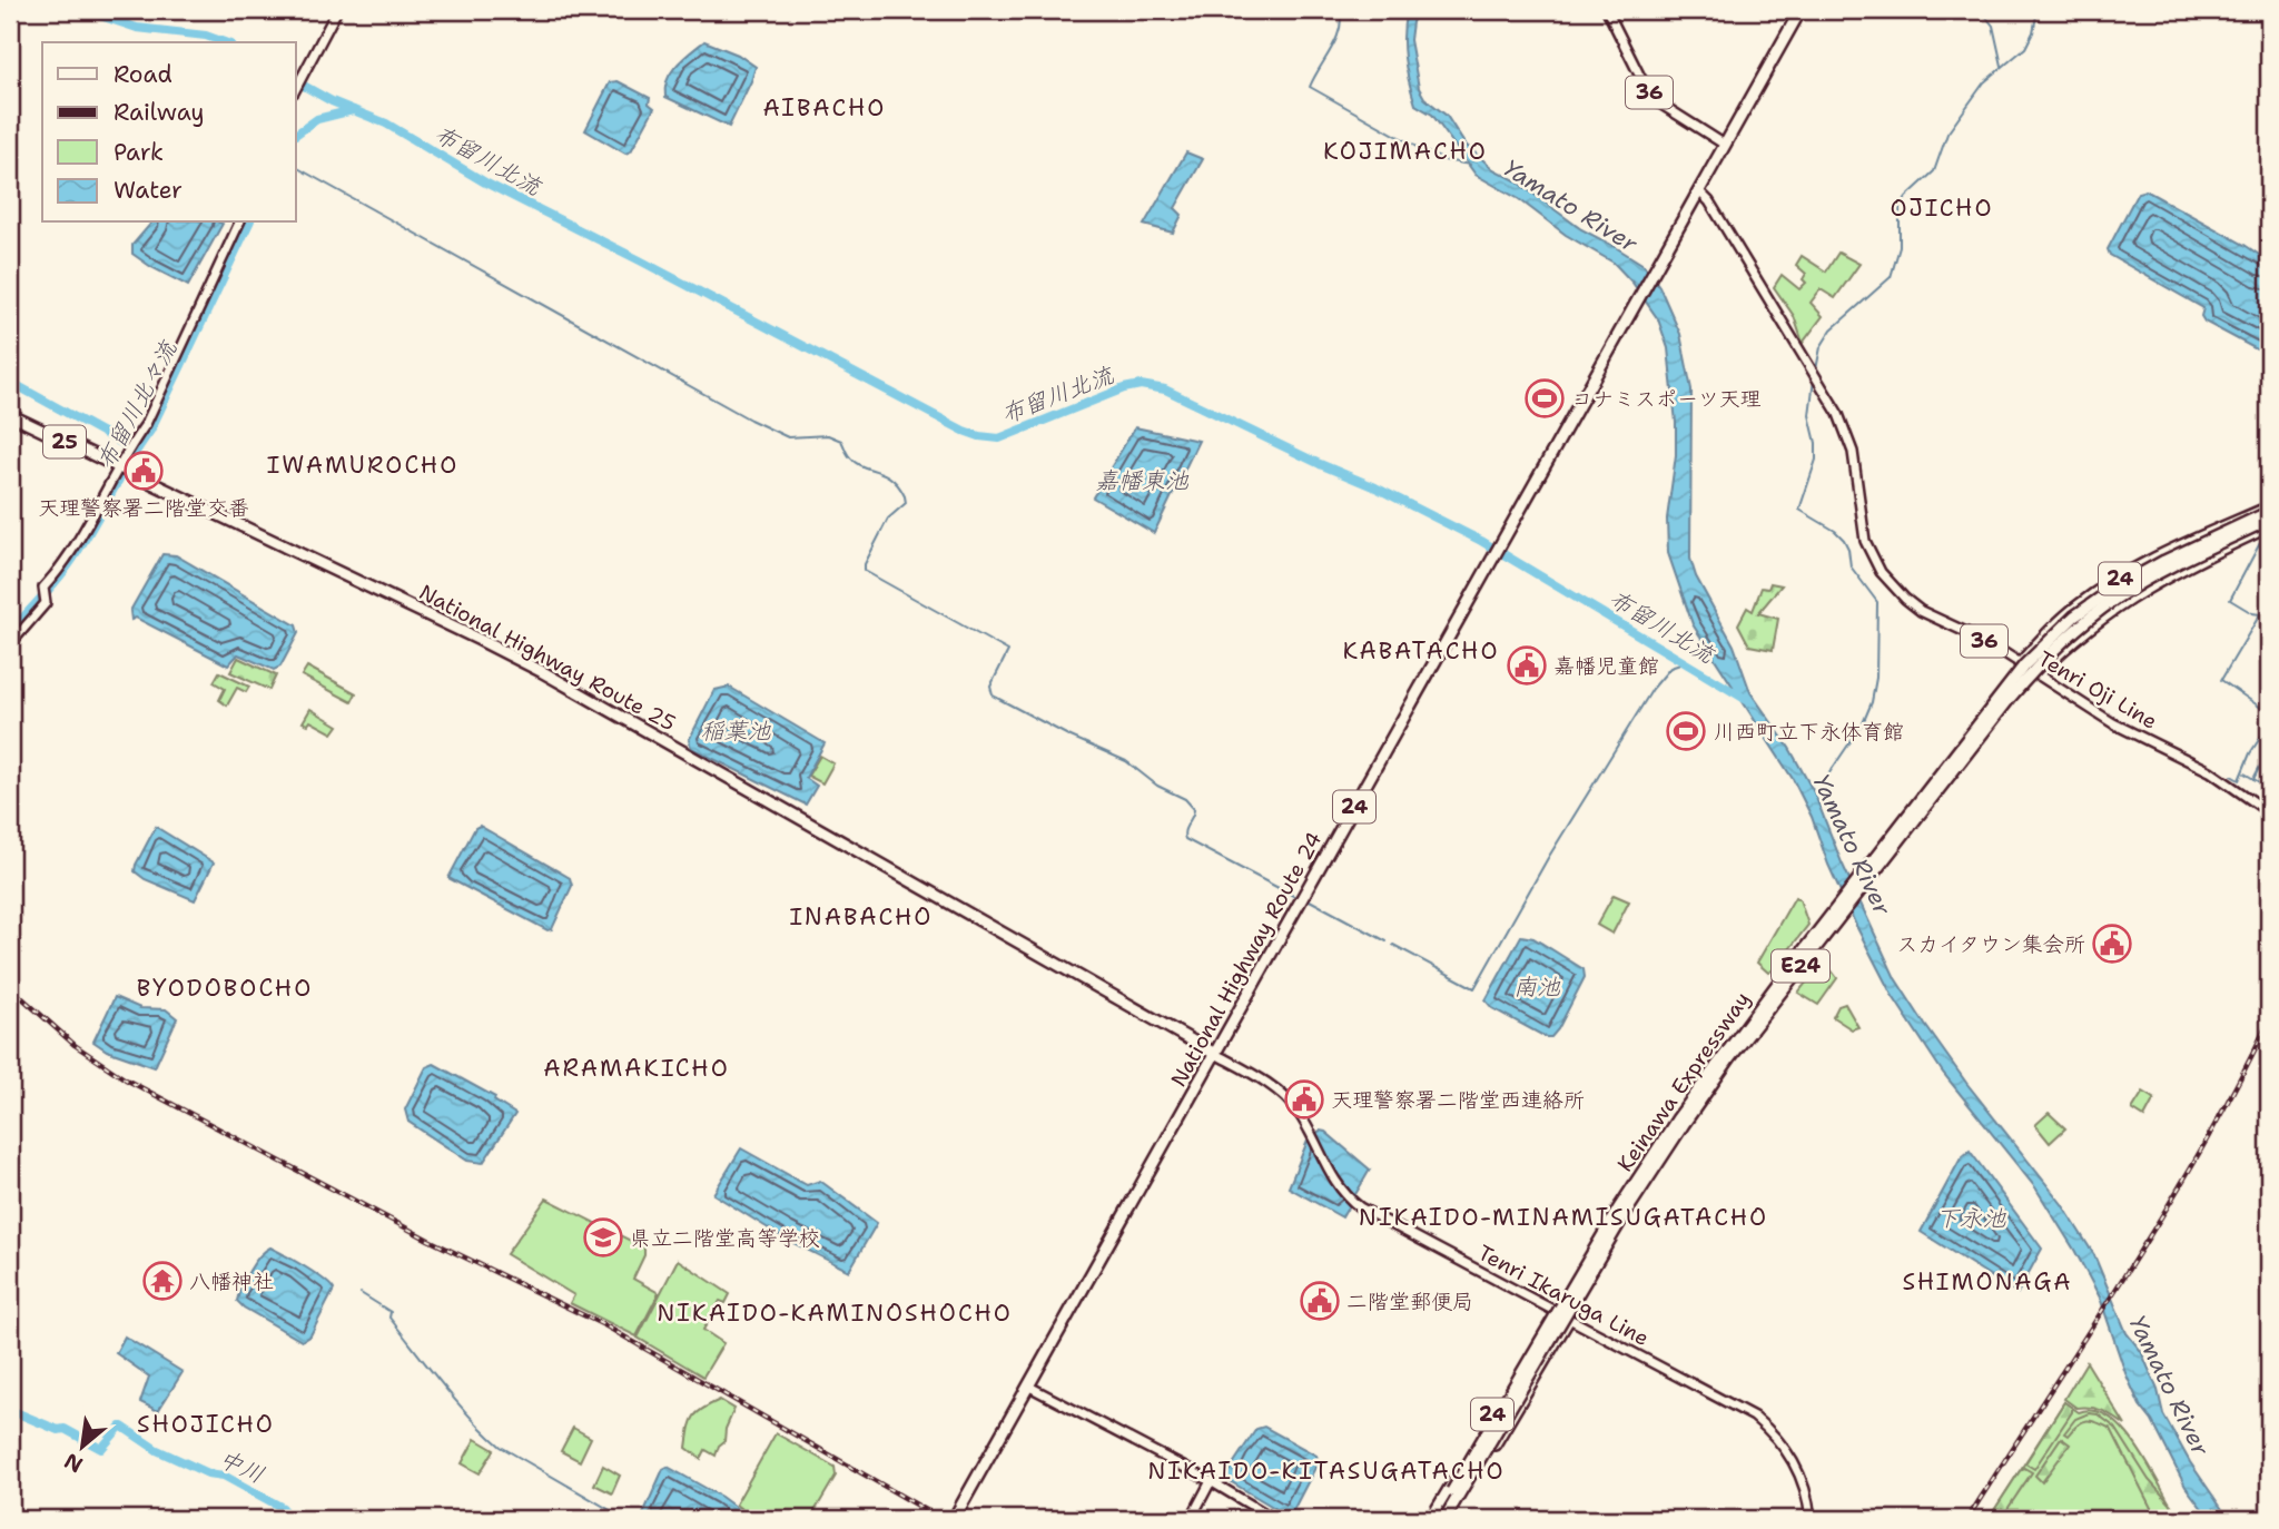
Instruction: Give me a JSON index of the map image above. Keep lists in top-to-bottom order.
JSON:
{
  "streets": {
    "highway": [
      "25",
      "24",
      "National Highway Route 25",
      "National Highway Route 24",
      "E24",
      "Keinawa Expressway"
    ],
    "main road": ["36", "Tenri Oji Line", "Tenri Ikaruga Line"]
  },
  "crossings": [
    ["36", "National Highway Route 24"],
    ["24", "Tenri Oji Line"],
    ["24", "Keinawa Expressway"],
    ["24", "Tenri Ikaruga Line"],
    ["National Highway Route 25", "National Highway Route 24"],
    ["National Highway Route 25", "Tenri Ikaruga Line"],
    ["Tenri Oji Line", "National Highway Route 24"],
    ["National Highway Route 24", "Tenri Ikaruga Line"]
  ],
  "districts": [
    "AIBACHO",
    "KOJIMACHO",
    "OJICHO",
    "IWAMUROCHO",
    "KABATACHO",
    "INABACHO",
    "BYODOBOCHO",
    "ARAMAKICHO",
    "NIKAIDO-MINAMISUGATACHO",
    "SHIMONAGA",
    "NIKAIDO-KAMINOSHOCHO",
    "SHOJICHO",
    "NIKAIDO-KITASUGATACHO"
  ],
  "water": [
    "布留川北流",
    "Yamato River",
    "布留川北々流",
    "嘉幡東池",
    "稲葉池",
    "南池",
    "下永池",
    "中川"
  ],
  "places": {
    "sports": ["コナミスポーツ天理", "川西町立下永体育館"],
    "public building": [
      "天理警察署二階堂交番",
      "嘉幡児童館",
      "スカイタウン集会所",
      "天理警察署二階堂西連絡所",
      "二階堂郵便局"
    ],
    "school or university": ["県立二階堂高等学校"],
    "temple": ["八幡神社"]
  },
  "legend": [
    "Road",
    "Railway",
    "Park",
    "Water"
  ],
  "north": "bottom left"
}
